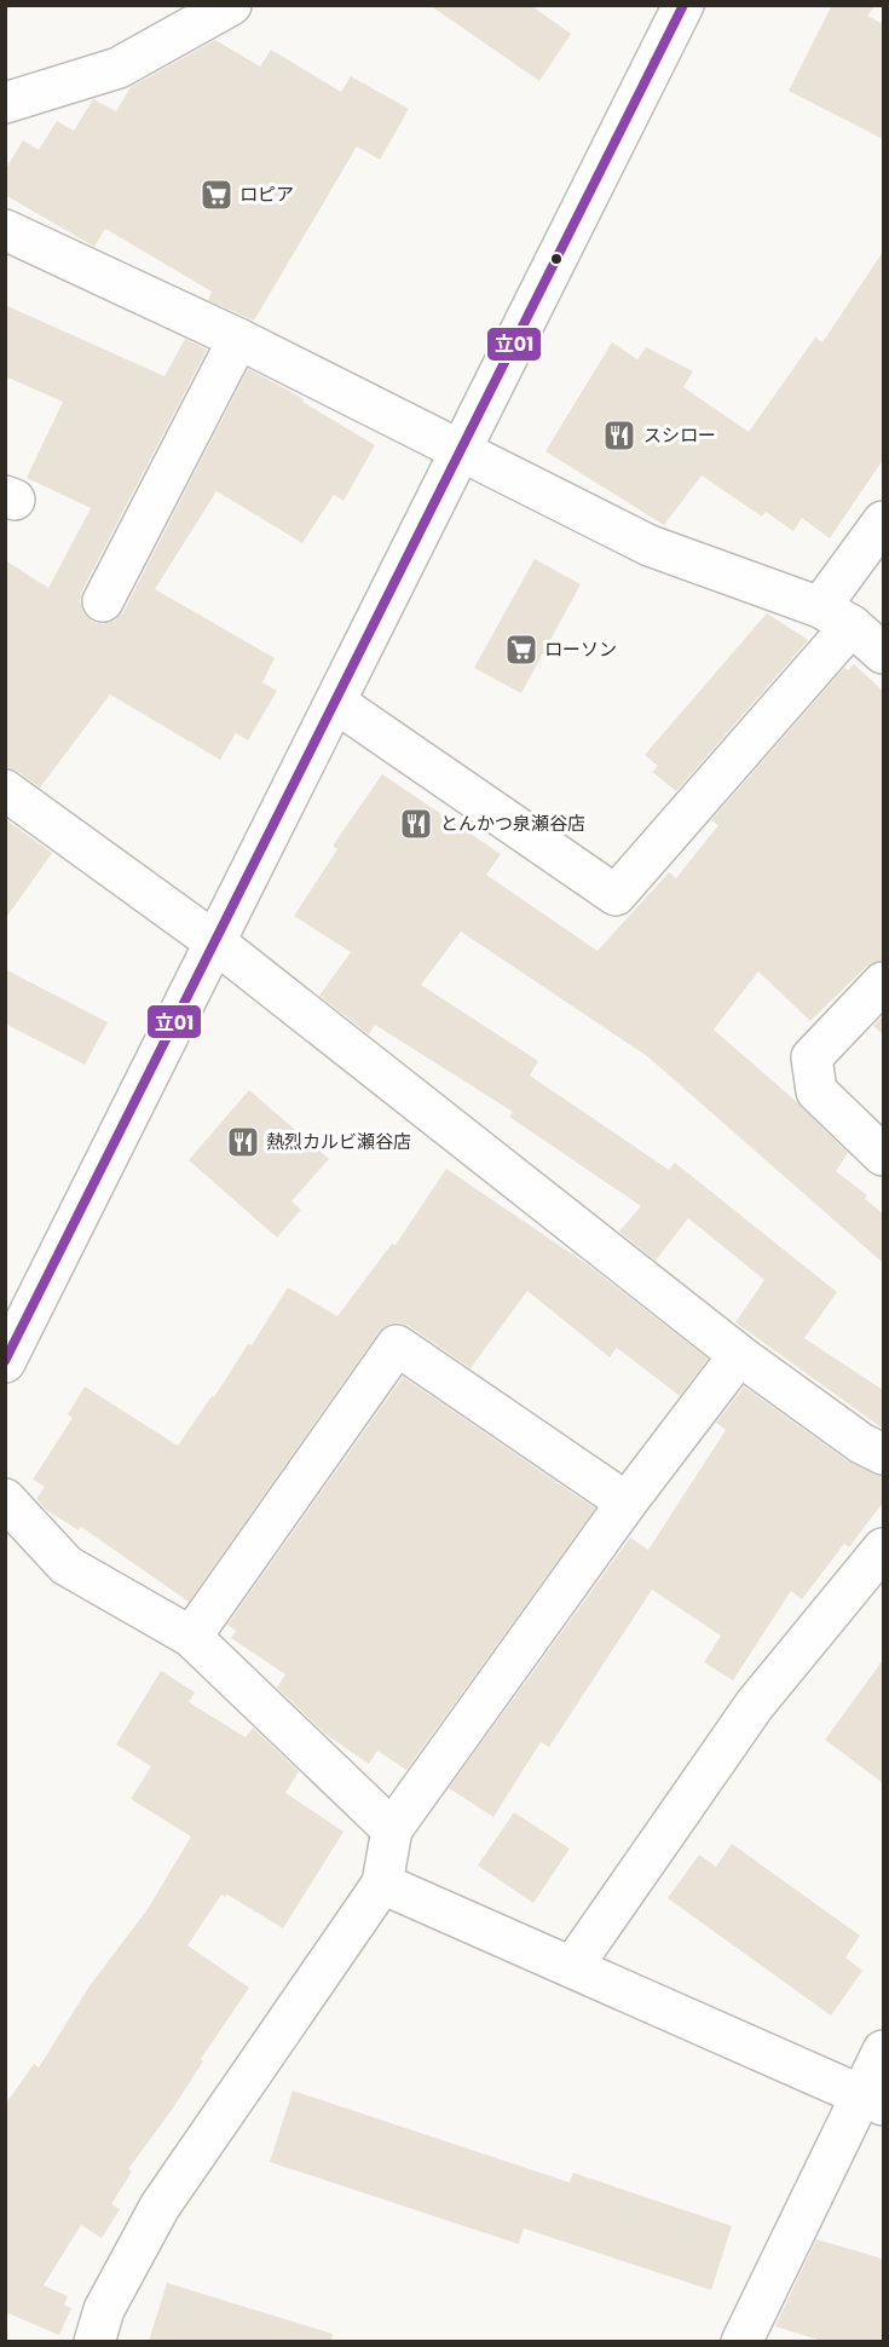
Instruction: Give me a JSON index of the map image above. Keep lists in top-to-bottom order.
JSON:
{
  "places": {
    "supermarket": ["ロピア", "ローソン"],
    "restaurant": ["スシロー", "とんかつ泉瀬谷店", "熱烈カルビ瀬谷店"]
  },
  "lines": ["transit line 立01"]
}
